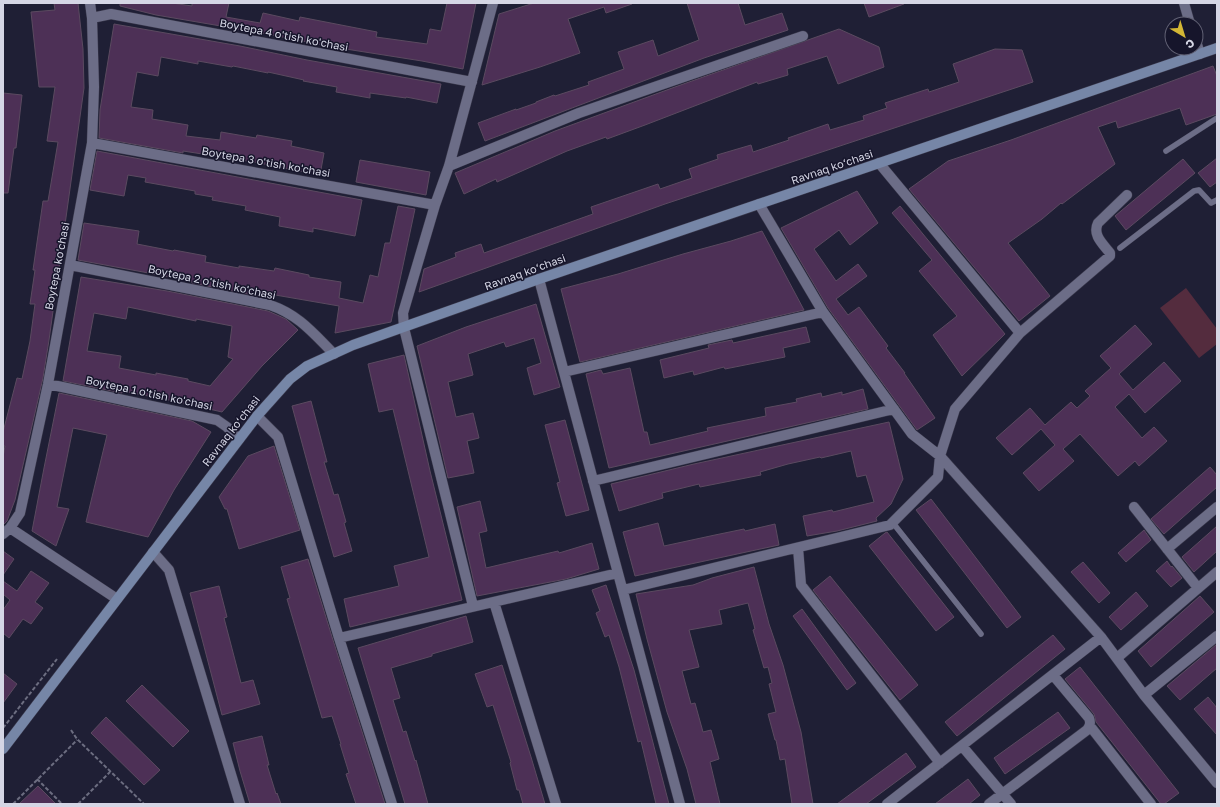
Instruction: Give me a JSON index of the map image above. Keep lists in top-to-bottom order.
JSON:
{
  "streets": {
    "street": [
      "Boytepa 4 o'tish ko'chasi",
      "Boytepa 3 o'tish ko'chasi",
      "Ravnaq ko‘chasi",
      "Boytepa ko'chasi",
      "Boytepa 2 o'tish ko'chasi",
      "Boytepa 1 o'tish ko'chasi"
    ]
  },
  "crossings": [
    ["Boytepa 4 o'tish ko'chasi", "Boytepa ko'chasi"],
    ["Boytepa 3 o'tish ko'chasi", "Boytepa ko'chasi"],
    ["Ravnaq ko‘chasi", "Boytepa 2 o'tish ko'chasi"],
    ["Ravnaq ko‘chasi", "Boytepa 1 o'tish ko'chasi"],
    ["Boytepa ko'chasi", "Boytepa 2 o'tish ko'chasi"],
    ["Boytepa ko'chasi", "Boytepa 1 o'tish ko'chasi"]
  ],
  "north": "bottom right"
}
